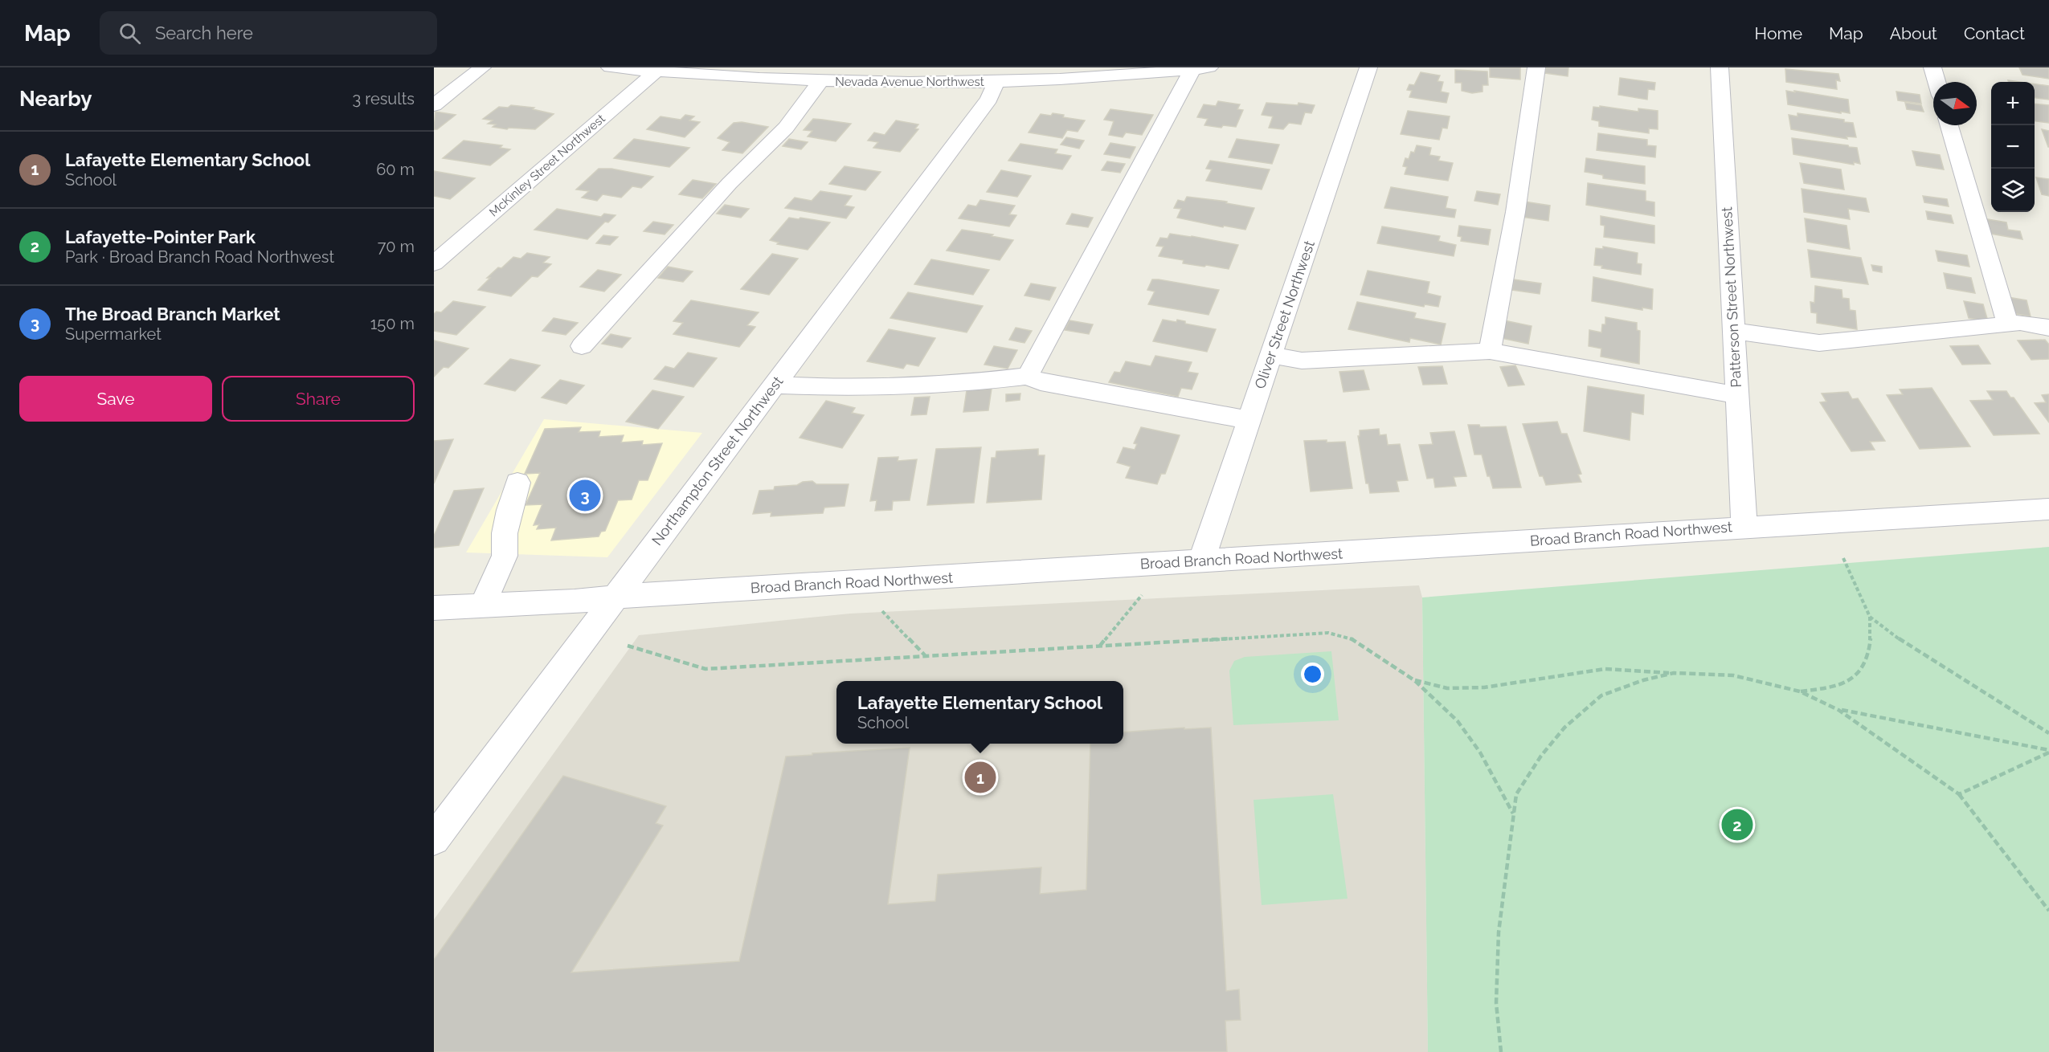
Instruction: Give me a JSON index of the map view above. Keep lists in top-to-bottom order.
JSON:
{
  "streets": {
    "street": [
      "Nevada Avenue Northwest",
      "McKinley Street Northwest",
      "Patterson Street Northwest",
      "Oliver Street Northwest",
      "Northampton Street Northwest",
      "Broad Branch Road Northwest"
    ]
  },
  "crossings": [
    ["Nevada Avenue Northwest", "McKinley Street Northwest"],
    ["Nevada Avenue Northwest", "Northampton Street Northwest"],
    ["Patterson Street Northwest", "Broad Branch Road Northwest"],
    ["Oliver Street Northwest", "Broad Branch Road Northwest"],
    ["Northampton Street Northwest", "Broad Branch Road Northwest"]
  ],
  "north": "right",
  "page": {
    "header": "Map",
    "search": "Search here",
    "nav": [
      "Home",
      "Map",
      "About",
      "Contact"
    ],
    "heading": ["Nearby", "3 results"],
    "map_buttons": ["+", "−"],
    "list": [
      {
        "mark": "1",
        "name": "Lafayette Elementary School",
        "note": "School",
        "value": "60 m"
      },
      {
        "mark": "2",
        "name": "Lafayette-Pointer Park",
        "note": "Park · Broad Branch Road Northwest",
        "value": "70 m"
      },
      {
        "mark": "3",
        "name": "The Broad Branch Market",
        "note": "Supermarket",
        "value": "150 m"
      }
    ],
    "buttons": ["Save", "Share"],
    "pins": ["3", "1", "2"],
    "popup": ["Lafayette Elementary School", "School"]
  }
}
